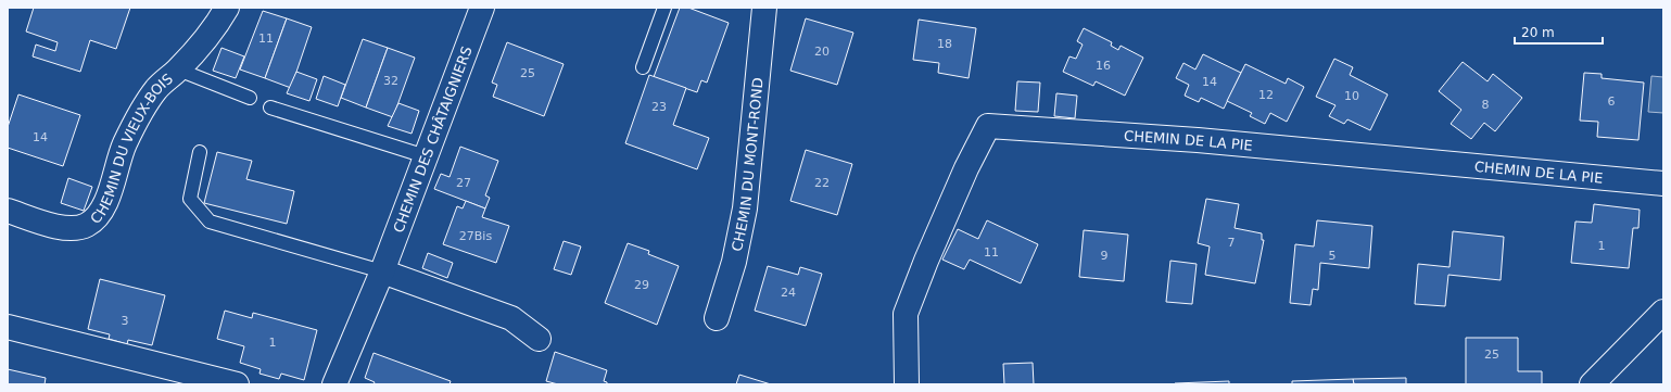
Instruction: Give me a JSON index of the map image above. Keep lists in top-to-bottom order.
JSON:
{
  "streets": {
    "street": [
      "CHEMIN DES CHÂTAIGNIERS",
      "CHEMIN DE LA PIE",
      "CHEMIN DU VIEUX-BOIS",
      "CHEMIN DU MONT-ROND"
    ]
  },
  "house_numbers": [
    "11",
    "18",
    "20",
    "16",
    "25",
    "32",
    "14",
    "12",
    "10",
    "6",
    "8",
    "23",
    "14",
    "27",
    "22",
    "27Bis",
    "7",
    "1",
    "11",
    "9",
    "5",
    "29",
    "24",
    "3",
    "1",
    "25"
  ],
  "scale_bar": "20 m"
}
